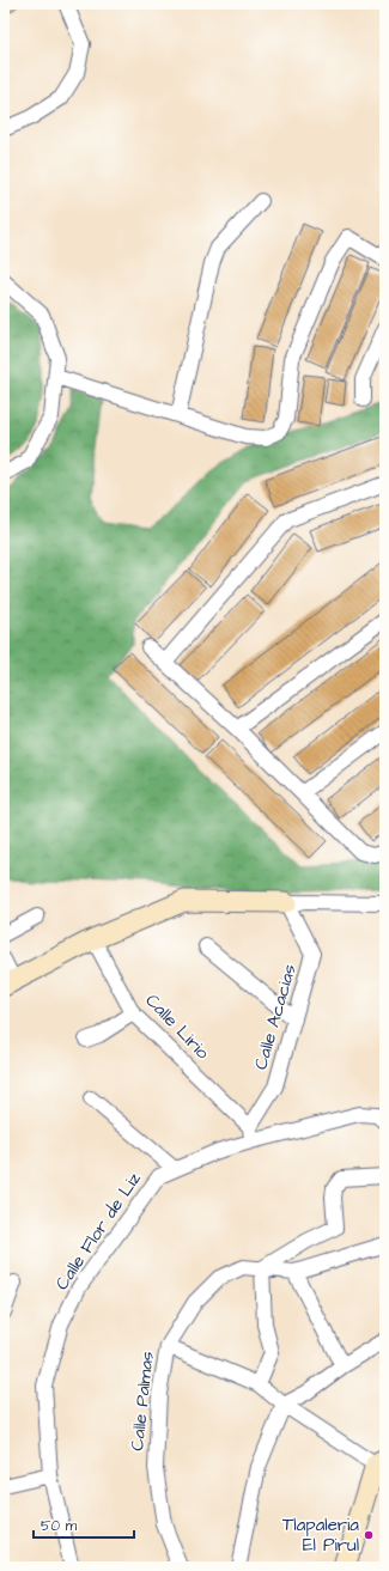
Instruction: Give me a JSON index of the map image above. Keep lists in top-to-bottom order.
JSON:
{
  "streets": {
    "street": [
      "Calle Acacias",
      "Calle Lirio",
      "Calle Flor de Liz",
      "Calle Palmas"
    ]
  },
  "crossings": [
    ["Calle Acacias", "Calle Lirio"],
    ["Calle Acacias", "Calle Flor de Liz"],
    ["Calle Lirio", "Calle Flor de Liz"]
  ],
  "places": ["Tlapaleria El Pirul"],
  "scale_bar": "50 m"
}
